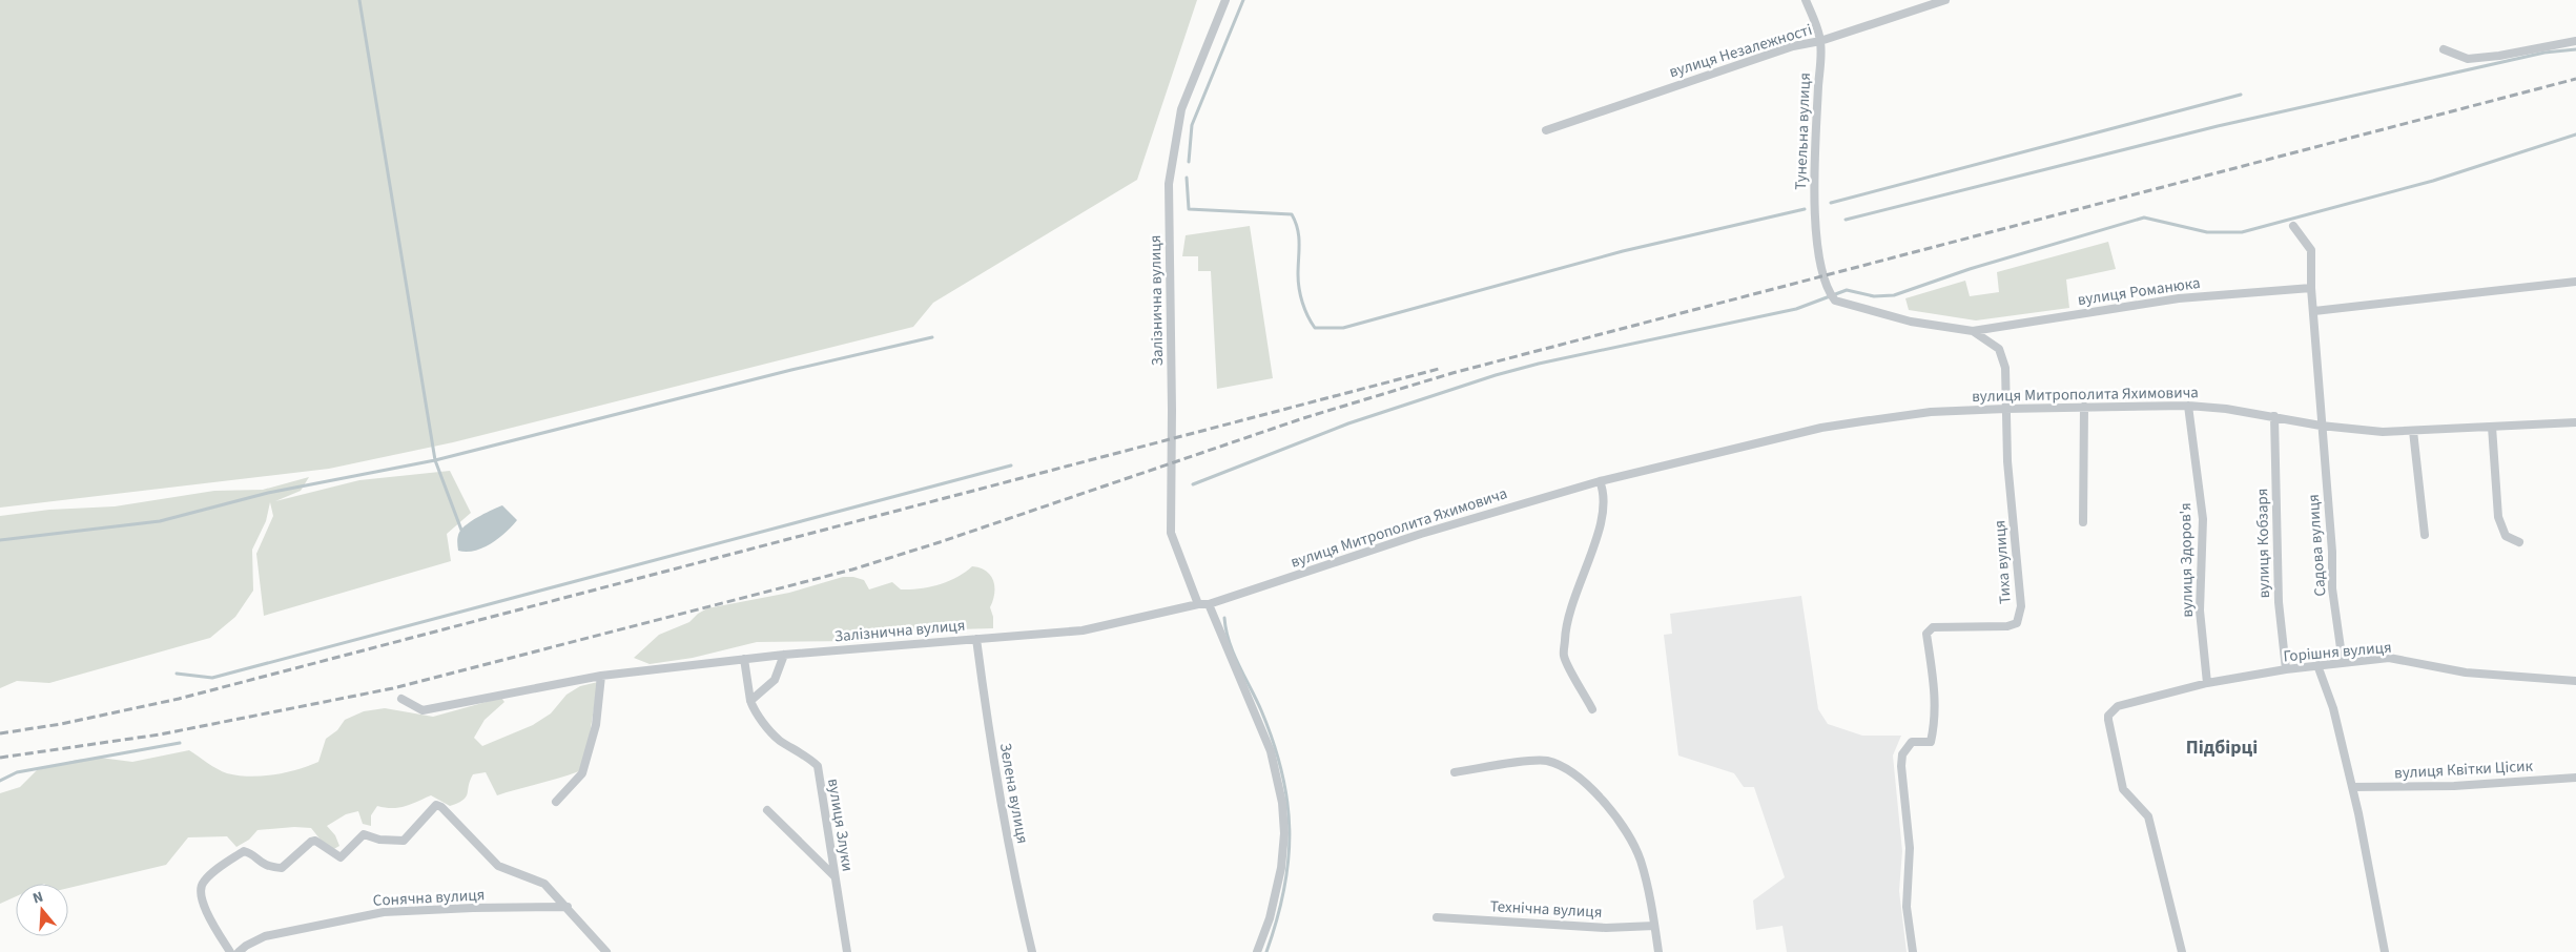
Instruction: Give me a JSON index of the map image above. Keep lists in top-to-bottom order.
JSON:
{
  "streets": {
    "street": [
      "вулиця Незалежності",
      "Тунельна вулиця",
      "вулиця Романюка",
      "Залізнична вулиця",
      "вулиця Митрополита Яхимовича",
      "вулиця Кобзаря",
      "Садова вулиця",
      "вулиця Здоров'я",
      "Тиха вулиця",
      "Горішня вулиця",
      "вулиця Квітки Цісик",
      "Зелена вулиця",
      "вулиця Злуки",
      "Сонячна вулиця",
      "Технічна вулиця"
    ]
  },
  "crossings": [
    ["вулиця Незалежності", "Тунельна вулиця"],
    ["Тунельна вулиця", "вулиця Романюка"],
    ["вулиця Романюка", "вулиця Митрополита Яхимовича"],
    ["вулиця Романюка", "Тиха вулиця"],
    ["Залізнична вулиця", "вулиця Митрополита Яхимовича"],
    ["Залізнична вулиця", "Зелена вулиця"],
    ["Залізнична вулиця", "вулиця Злуки"],
    ["вулиця Митрополита Яхимовича", "вулиця Кобзаря"],
    ["вулиця Митрополита Яхимовича", "Садова вулиця"],
    ["вулиця Митрополита Яхимовича", "вулиця Здоров'я"],
    ["вулиця Митрополита Яхимовича", "Тиха вулиця"],
    ["вулиця Кобзаря", "Горішня вулиця"],
    ["Садова вулиця", "Горішня вулиця"],
    ["вулиця Здоров'я", "Горішня вулиця"]
  ],
  "districts": ["Підбірці"],
  "north": "top"
}
